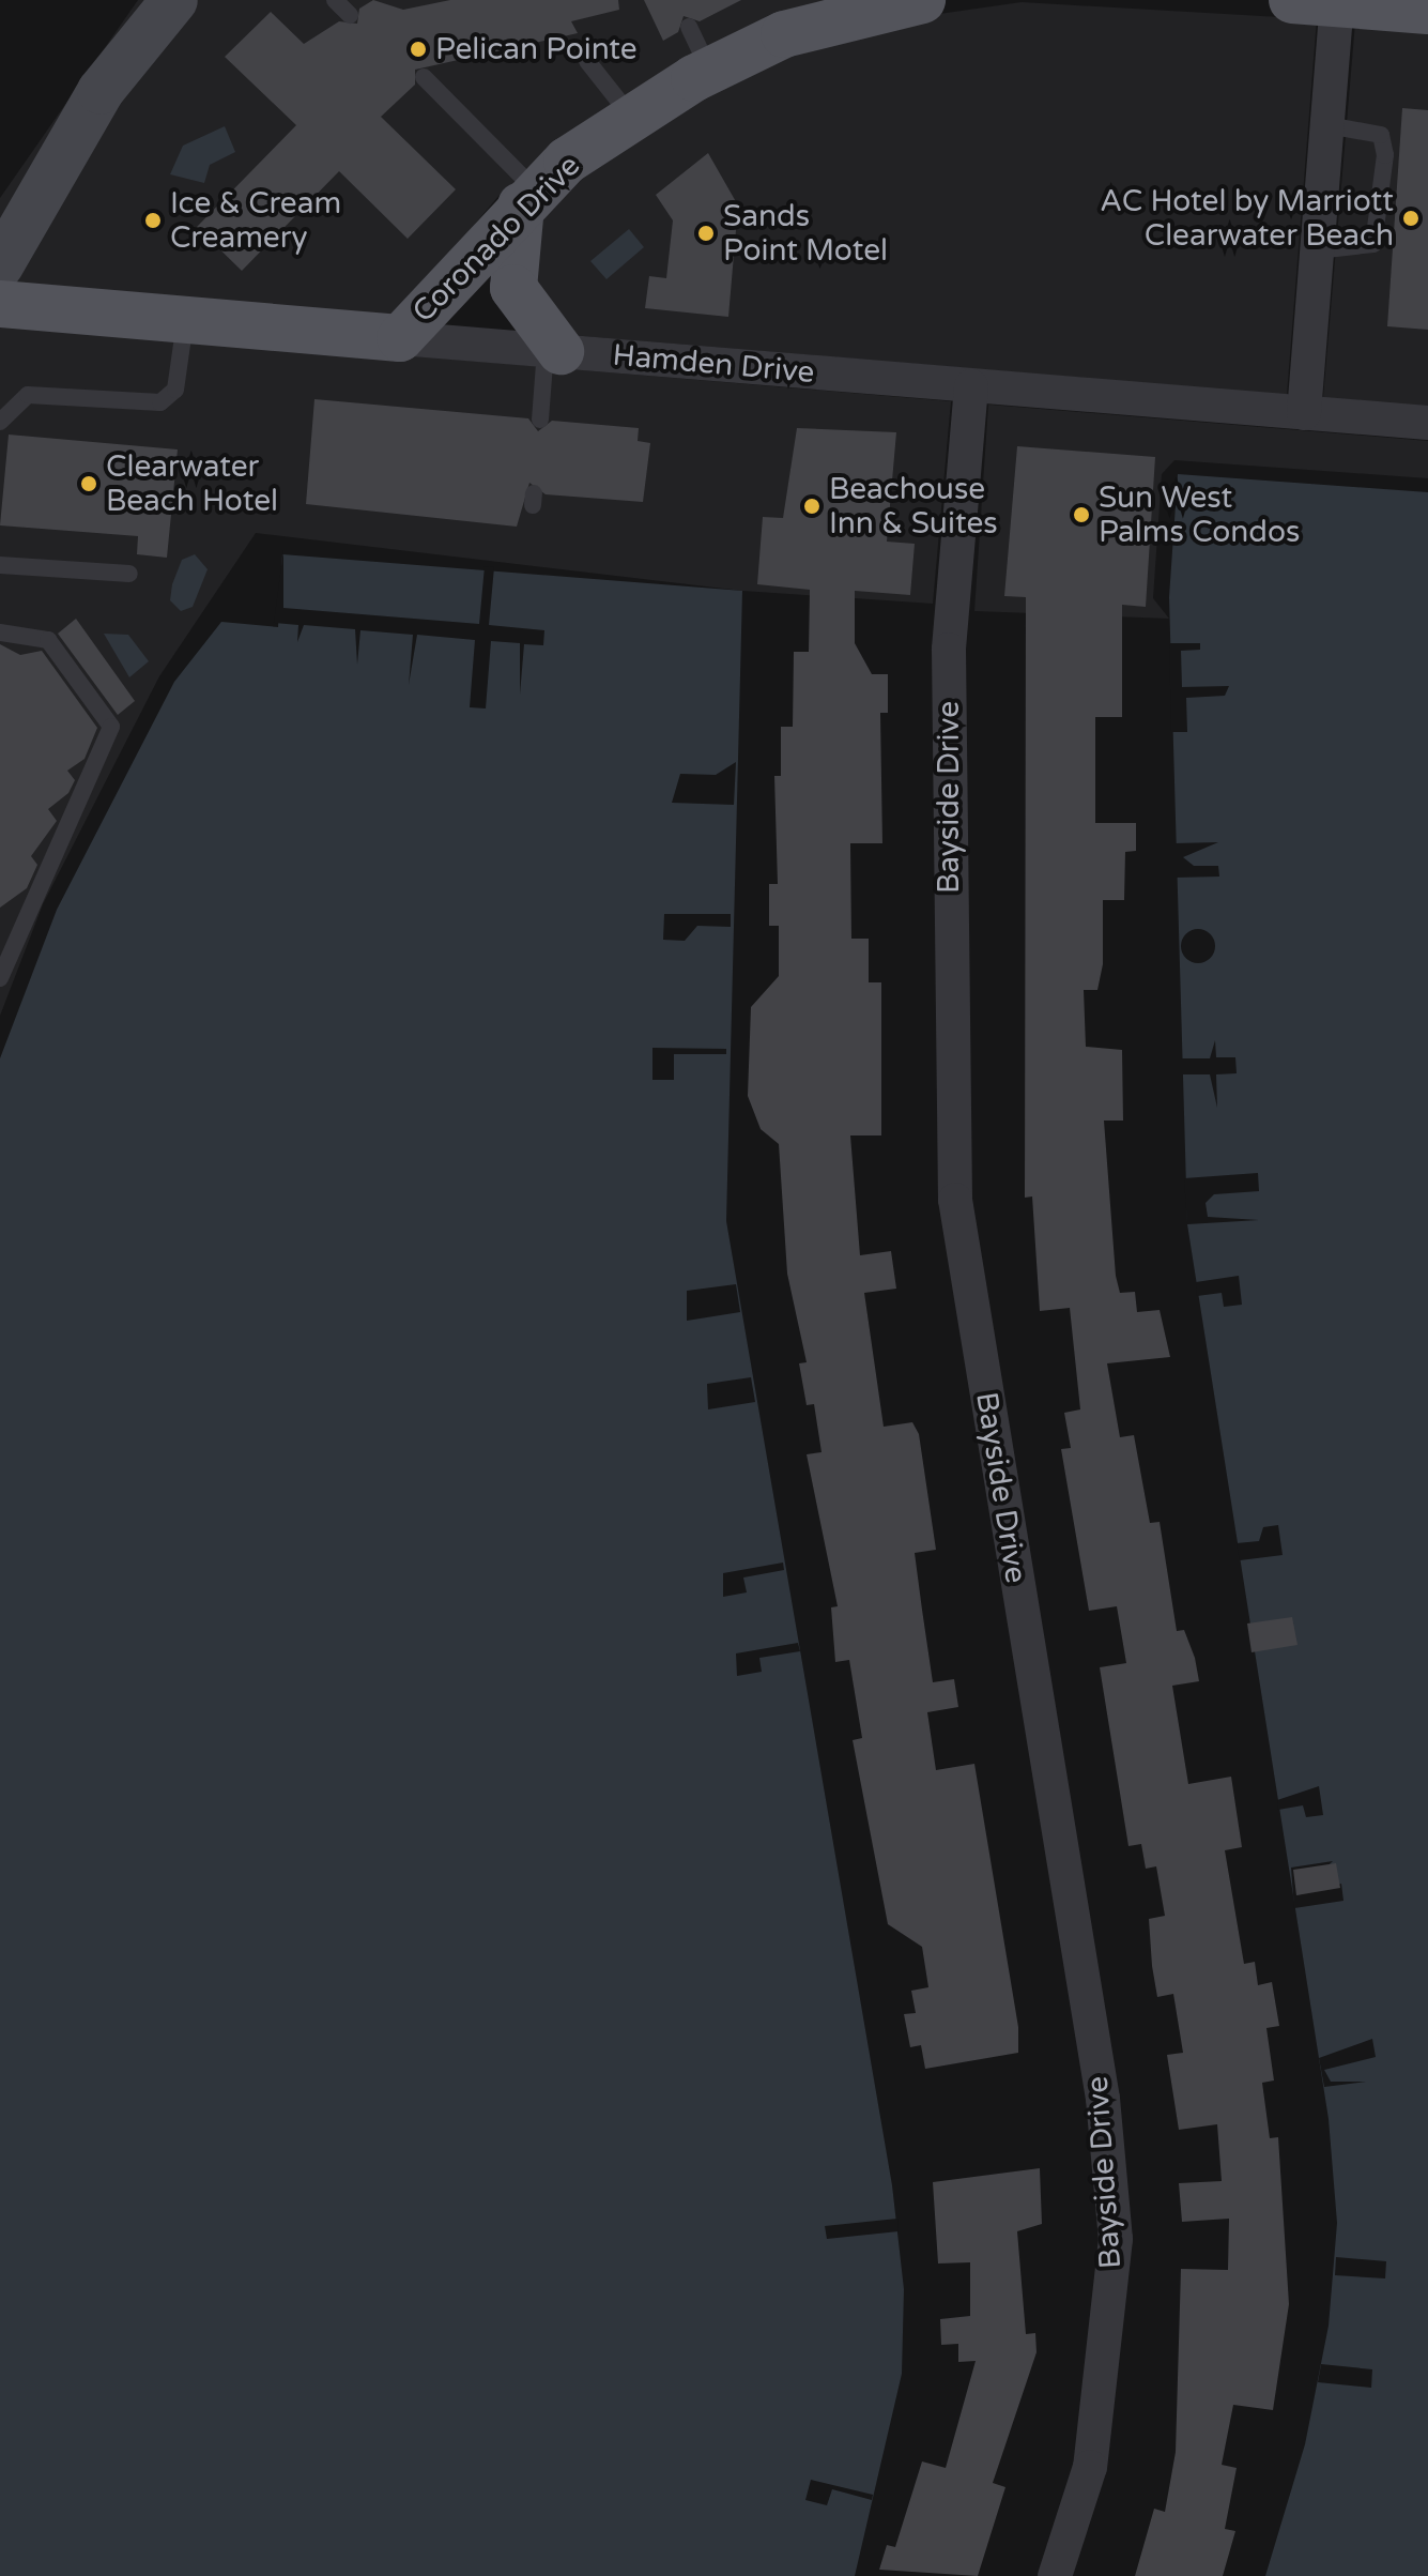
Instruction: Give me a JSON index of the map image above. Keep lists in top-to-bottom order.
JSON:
{
  "streets": {
    "main road": ["Coronado Drive", "Hamden Drive"],
    "street": ["Bayside Drive"]
  },
  "crossings": [
    ["Coronado Drive", "Hamden Drive"],
    ["Hamden Drive", "Bayside Drive"]
  ],
  "places": [
    "Pelican Pointe",
    "AC Hotel by Marriott Clearwater Beach",
    "Ice & Cream Creamery",
    "Sands Point Motel",
    "Clearwater Beach Hotel",
    "Beachouse Inn & Suites",
    "Sun West Palms Condos"
  ]
}
